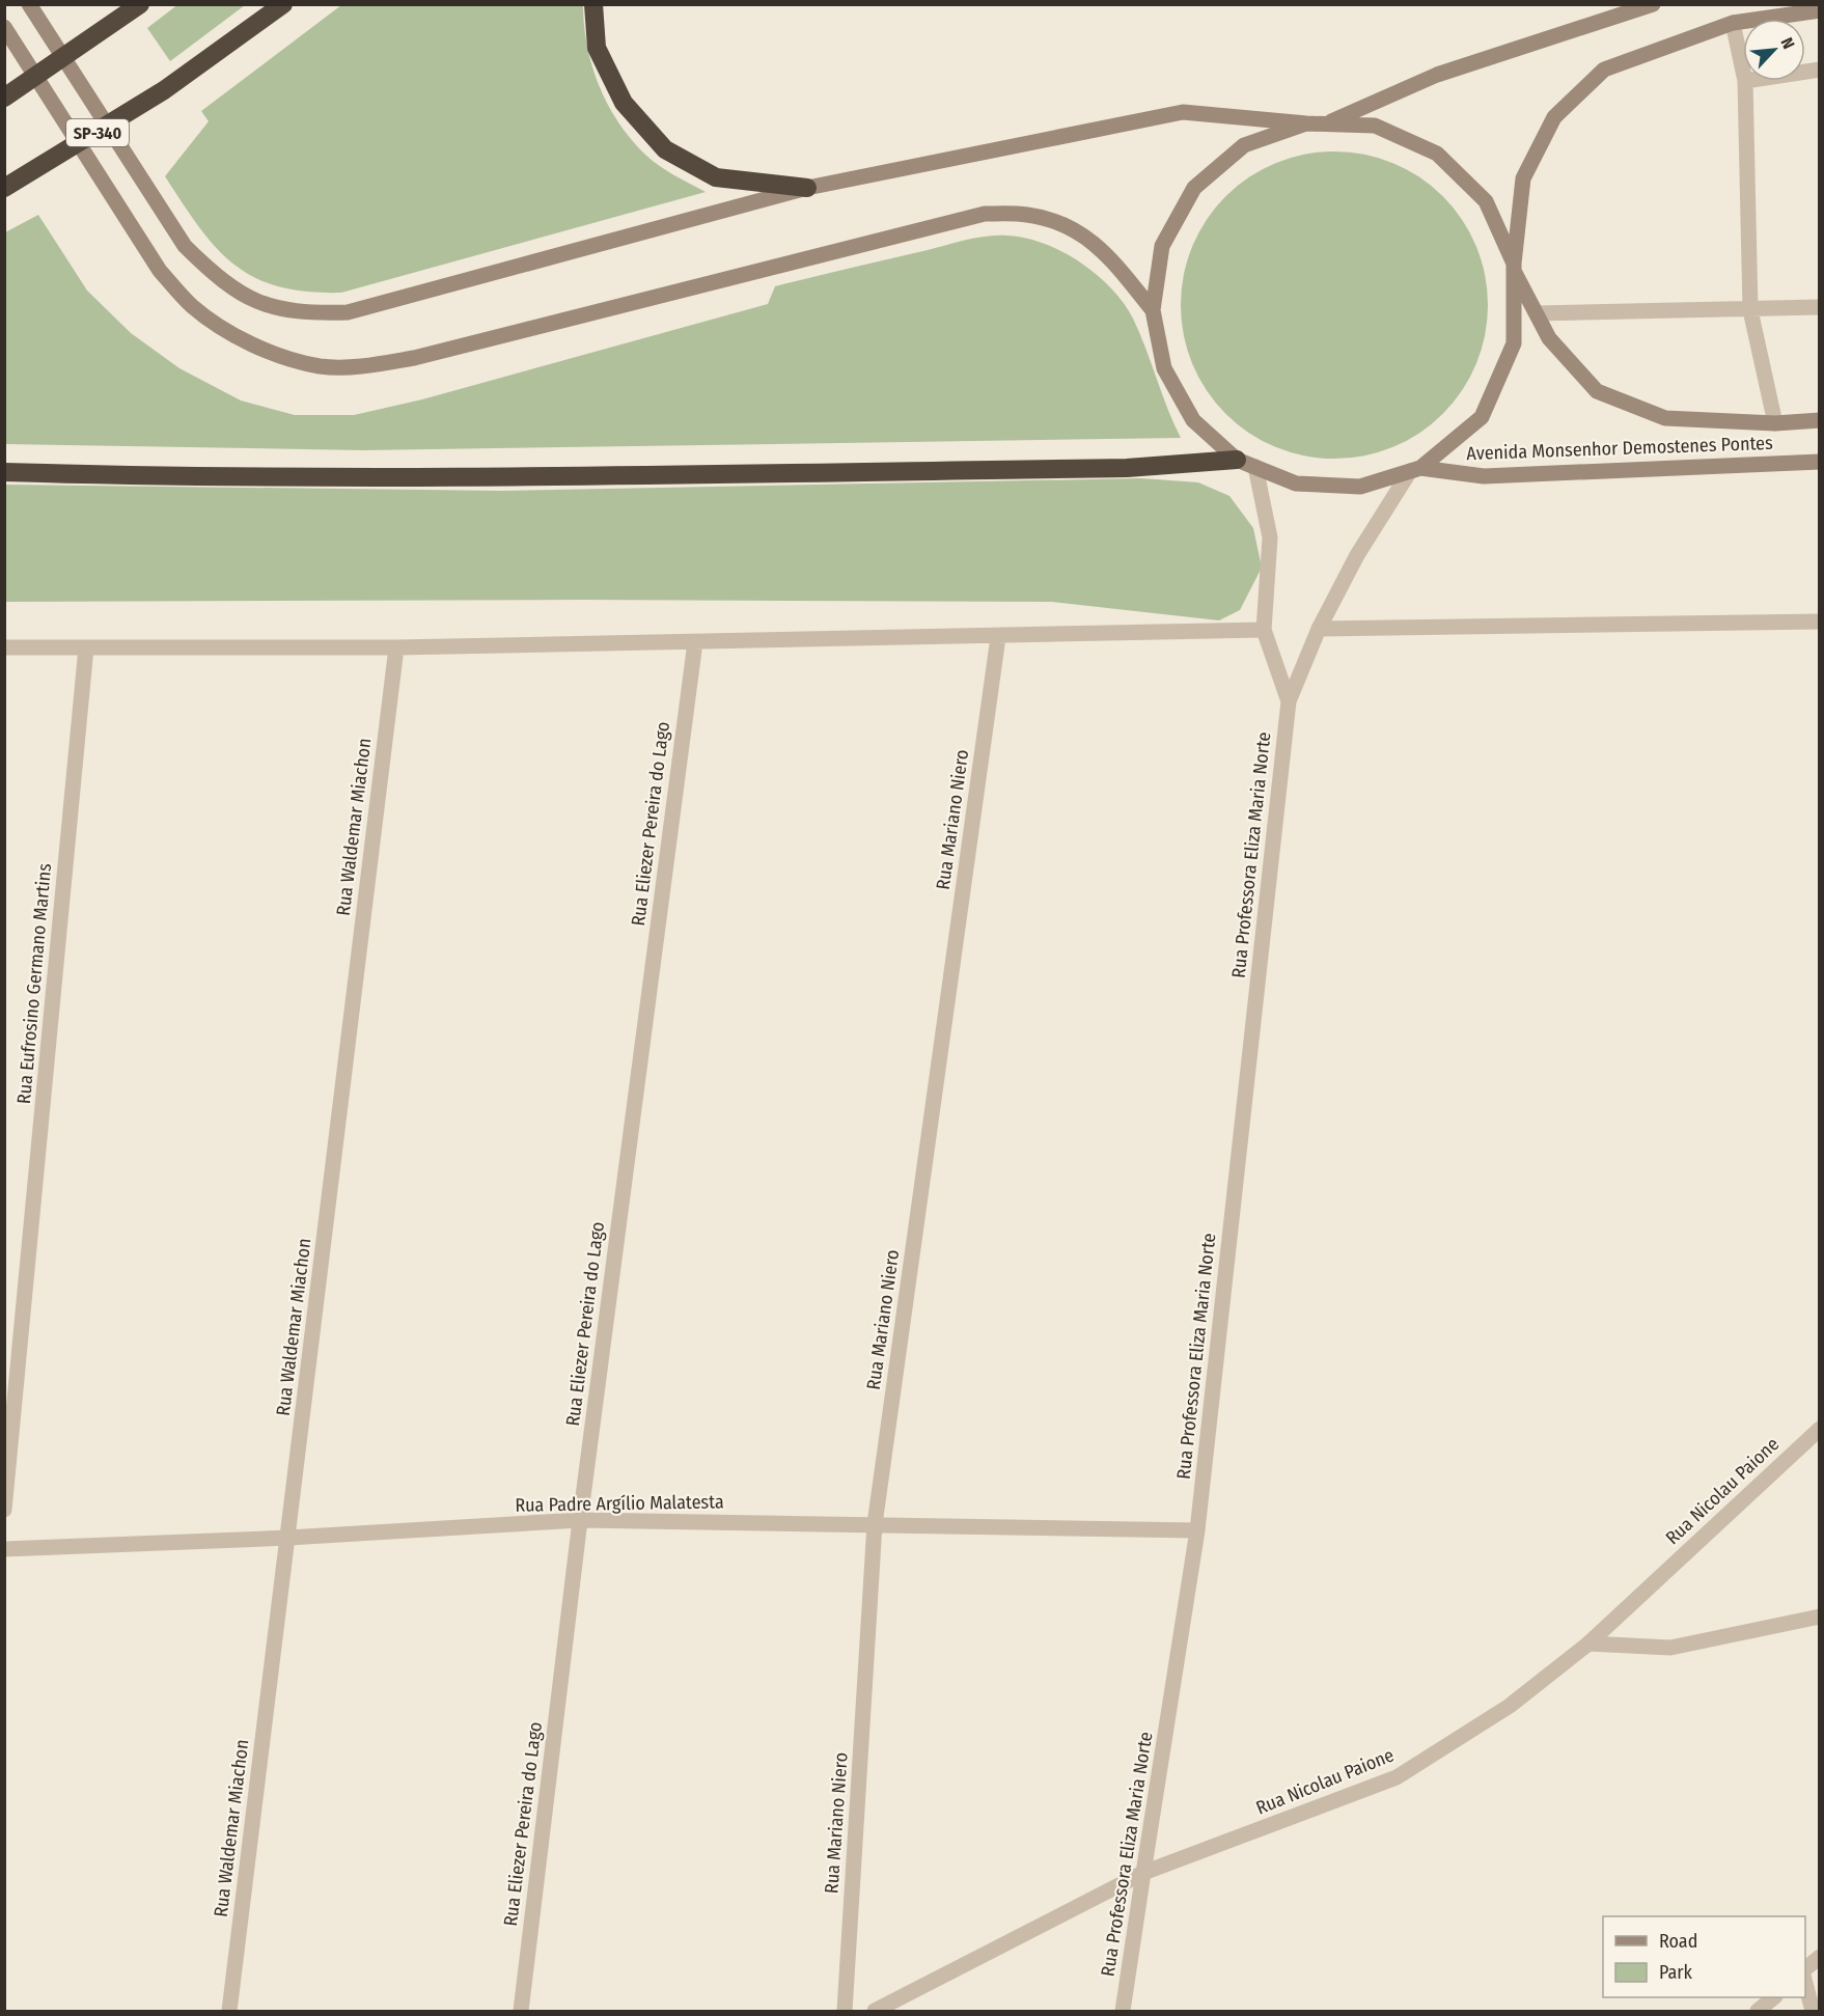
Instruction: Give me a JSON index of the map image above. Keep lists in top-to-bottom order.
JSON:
{
  "streets": {
    "highway": ["SP-340"],
    "main road": ["Avenida Monsenhor Demostenes Pontes"],
    "street": [
      "Rua Mariano Niero",
      "Rua Eliezer Pereira do Lago",
      "Rua Waldemar Miachon",
      "Rua Professora Eliza Maria Norte",
      "Rua Eufrosino Germano Martins",
      "Rua Nicolau Paione",
      "Rua Padre Argílio Malatesta"
    ]
  },
  "crossings": [
    ["Rua Mariano Niero", "Rua Padre Argílio Malatesta"],
    ["Rua Eliezer Pereira do Lago", "Rua Padre Argílio Malatesta"],
    ["Rua Waldemar Miachon", "Rua Padre Argílio Malatesta"],
    ["Rua Professora Eliza Maria Norte", "Rua Nicolau Paione"],
    ["Rua Professora Eliza Maria Norte", "Rua Padre Argílio Malatesta"]
  ],
  "legend": ["Road", "Park"],
  "north": "top right"
}
